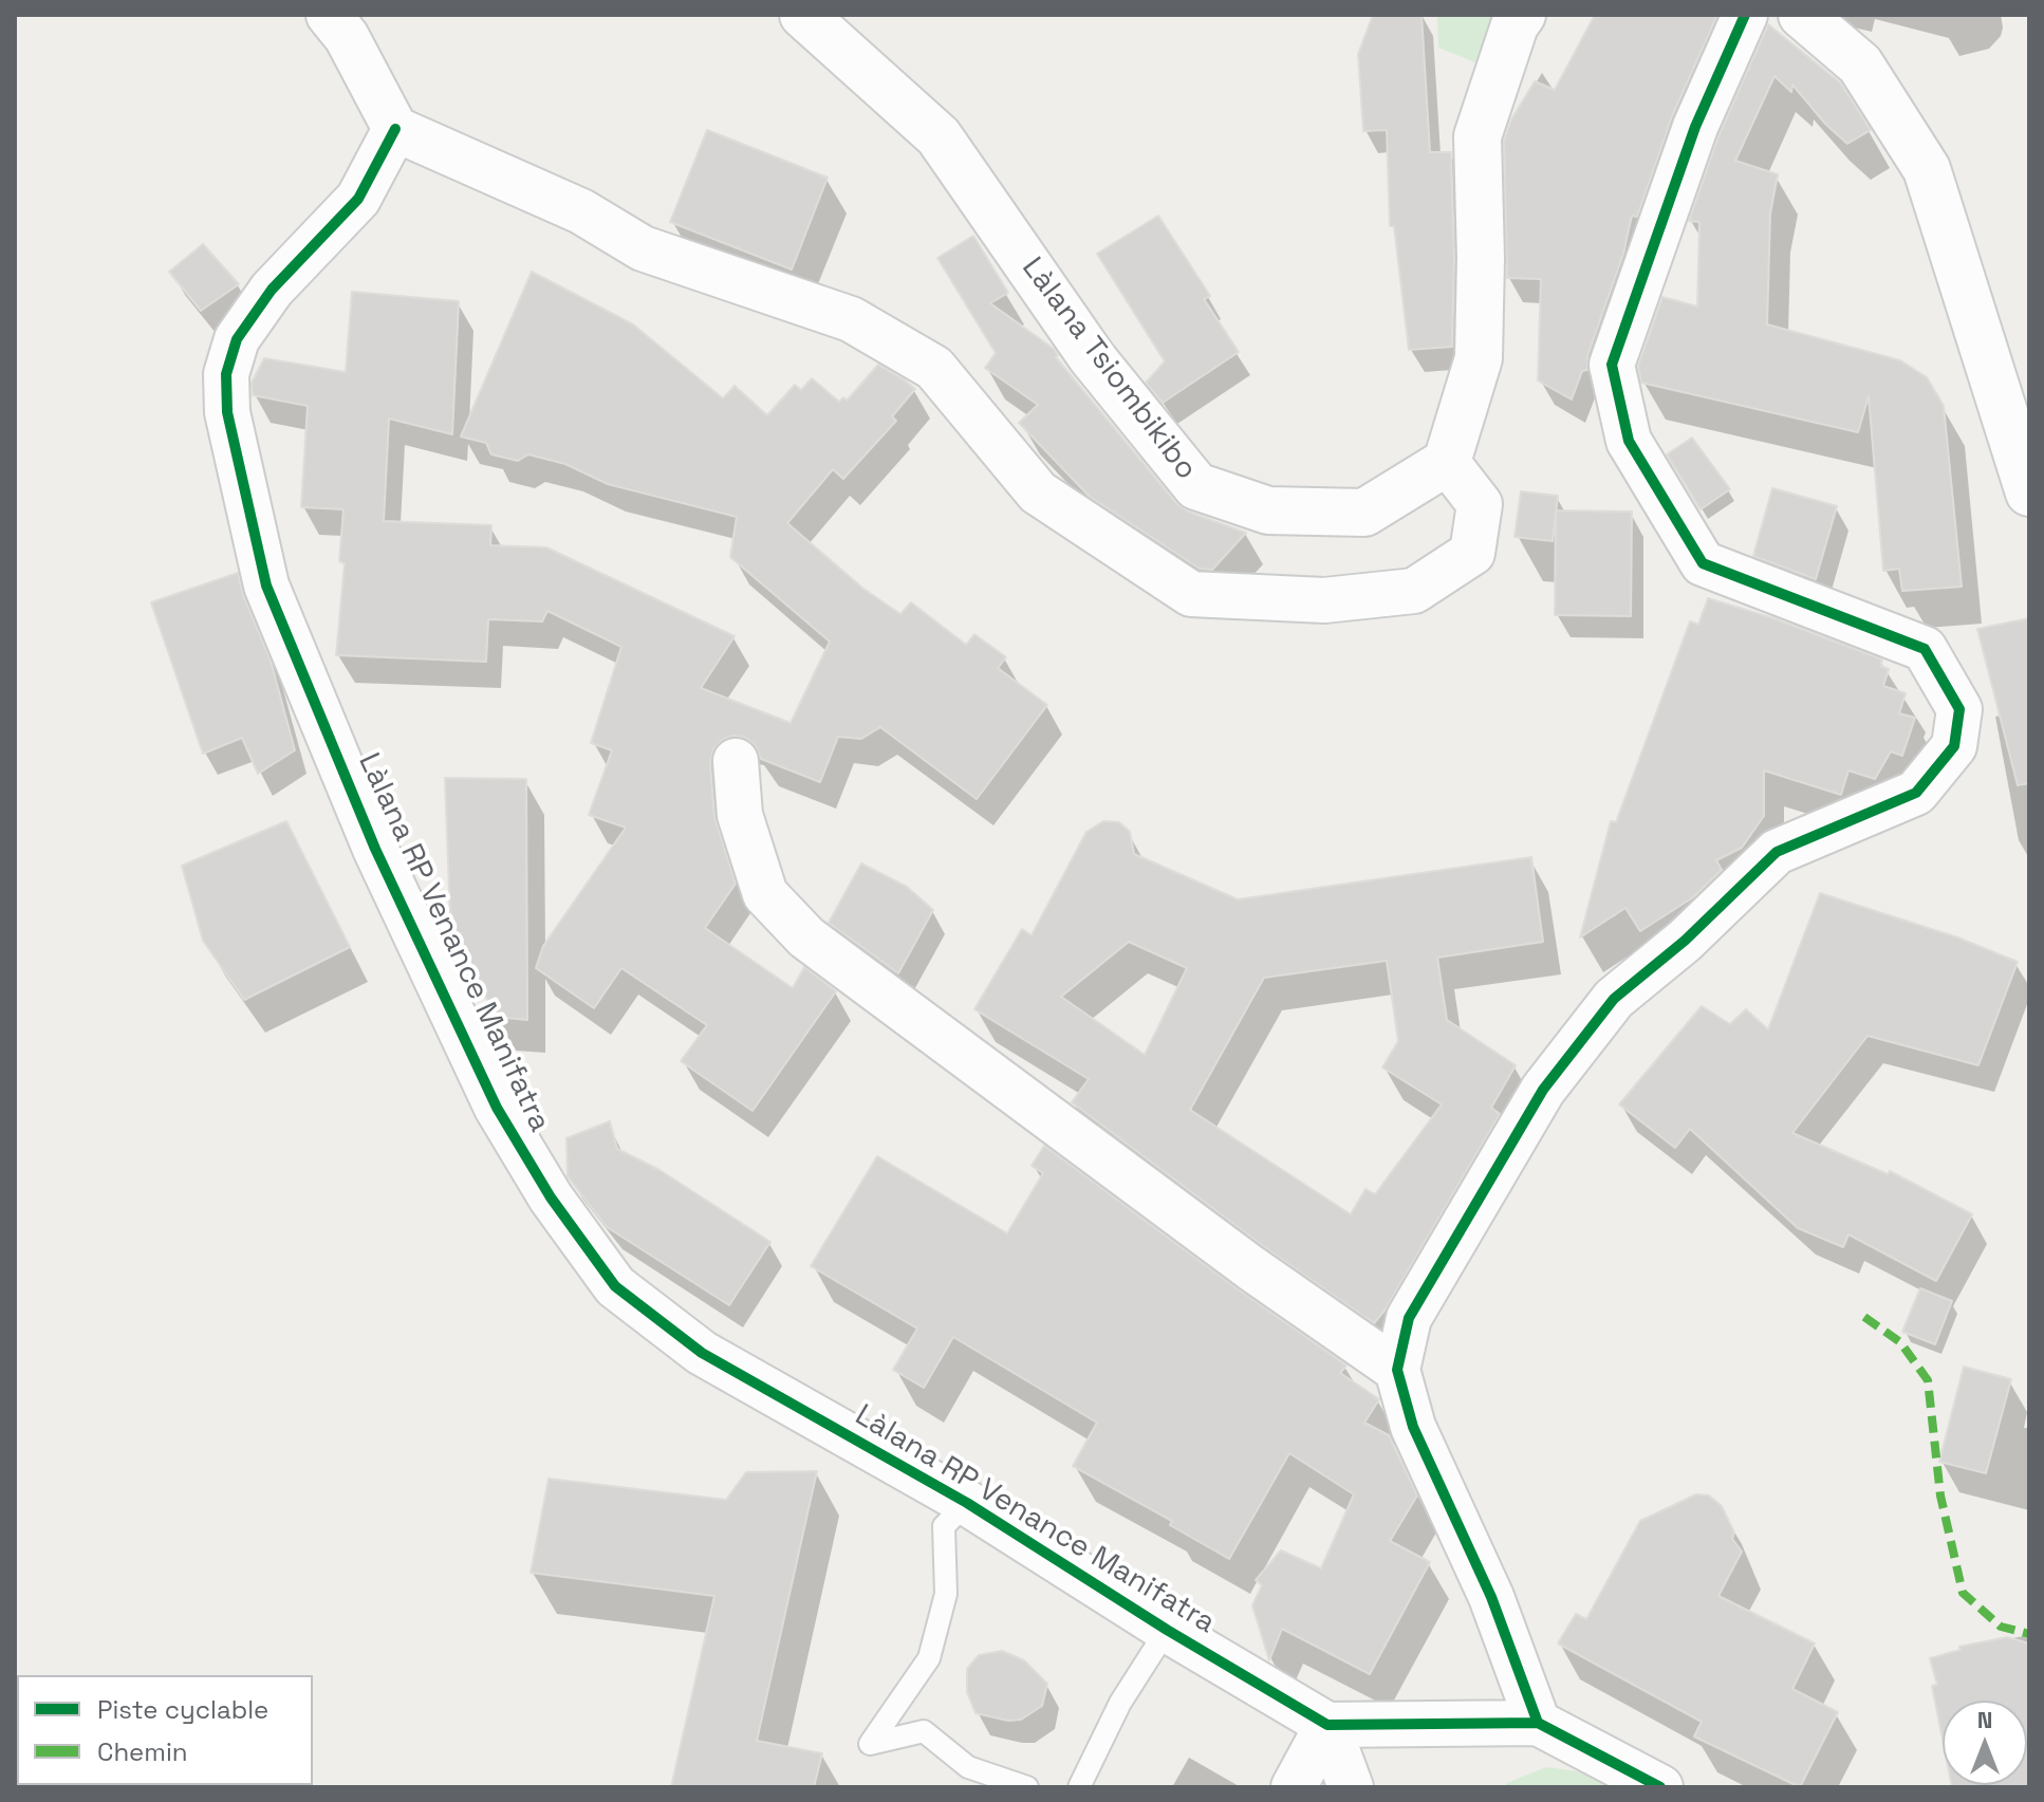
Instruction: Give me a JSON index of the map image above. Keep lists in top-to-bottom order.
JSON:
{
  "streets": {
    "street": ["Làlana Tsiombikibo", "Làlana RP Venance Manifatra"]
  },
  "legend": ["Piste cyclable", "Chemin"],
  "north": "top"
}
